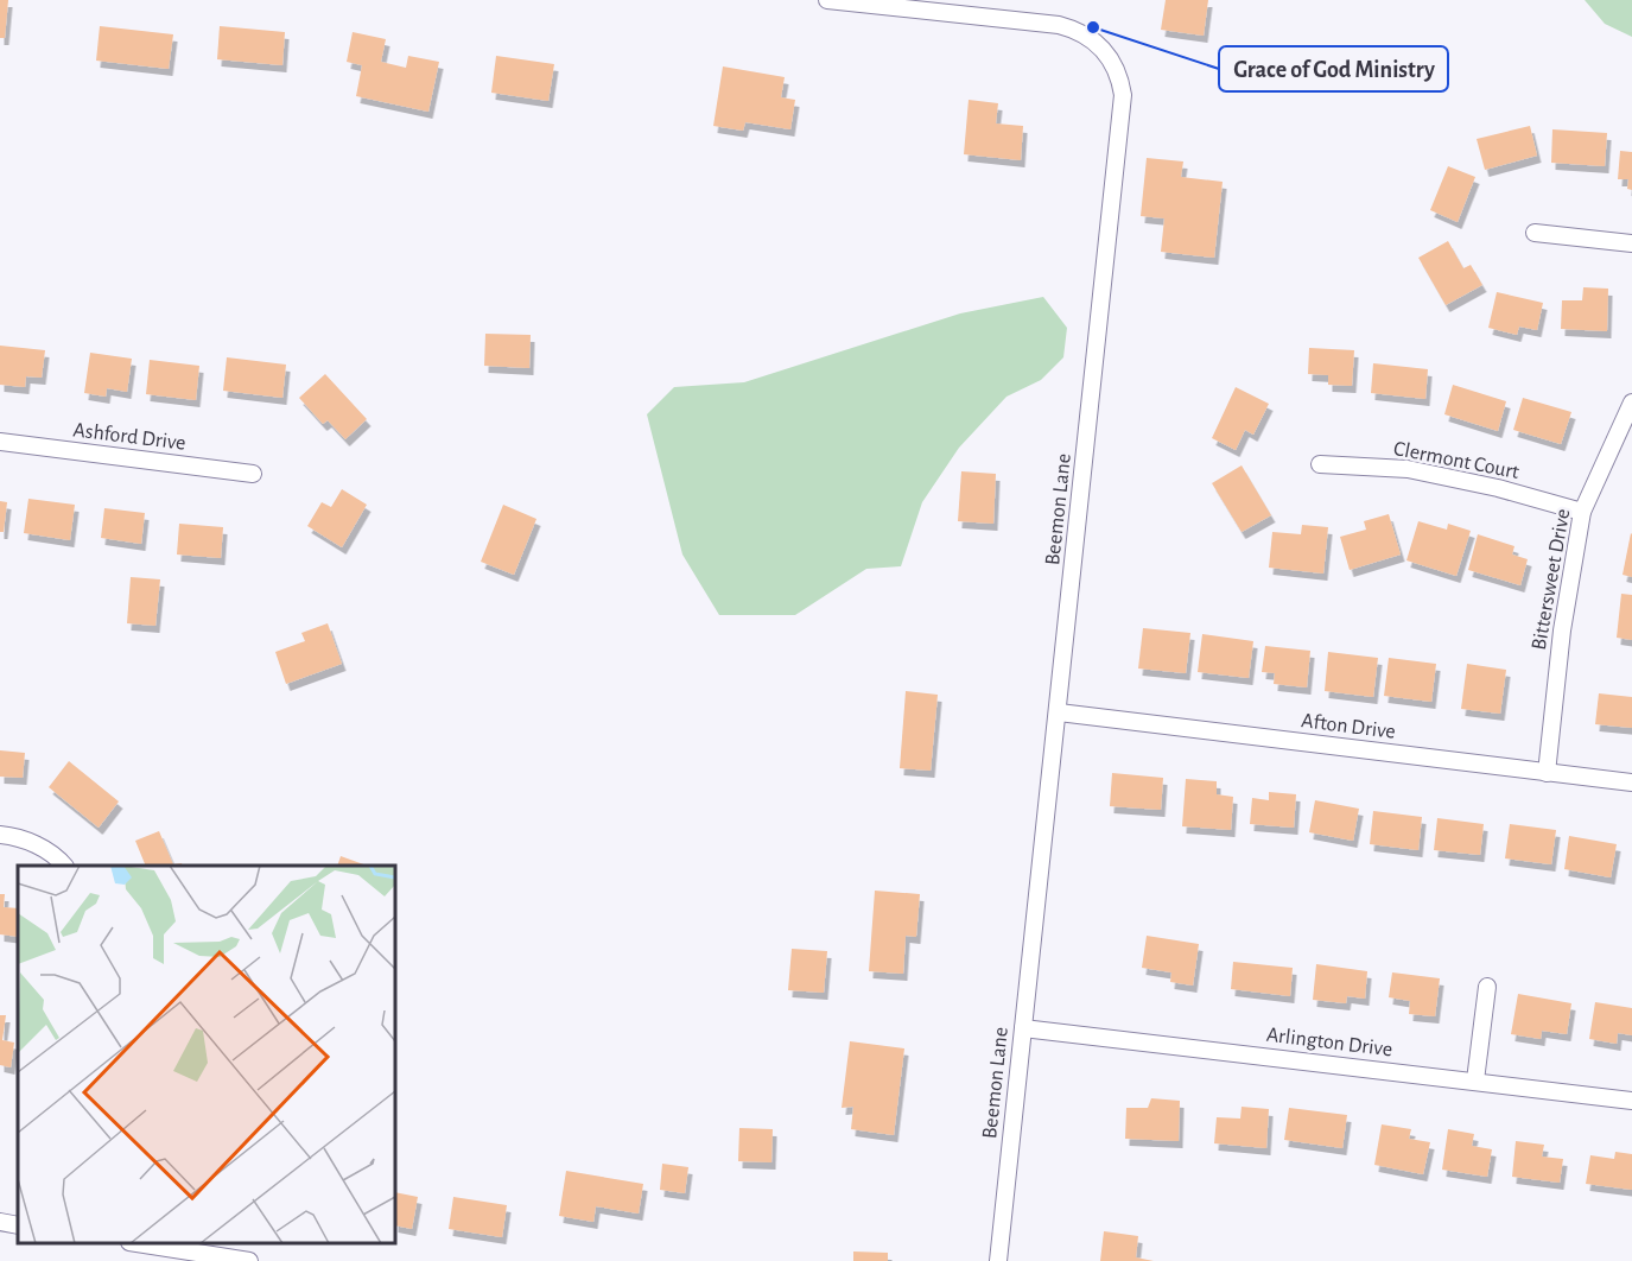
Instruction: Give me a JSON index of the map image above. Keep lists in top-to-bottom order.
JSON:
{
  "streets": {
    "street": [
      "Ashford Drive",
      "Clermont Court",
      "Beemon Lane",
      "Bittersweet Drive",
      "Afton Drive",
      "Arlington Drive"
    ]
  },
  "crossings": [
    ["Clermont Court", "Bittersweet Drive"],
    ["Beemon Lane", "Afton Drive"],
    ["Beemon Lane", "Arlington Drive"],
    ["Bittersweet Drive", "Afton Drive"]
  ],
  "places": ["Grace of God Ministry"]
}
